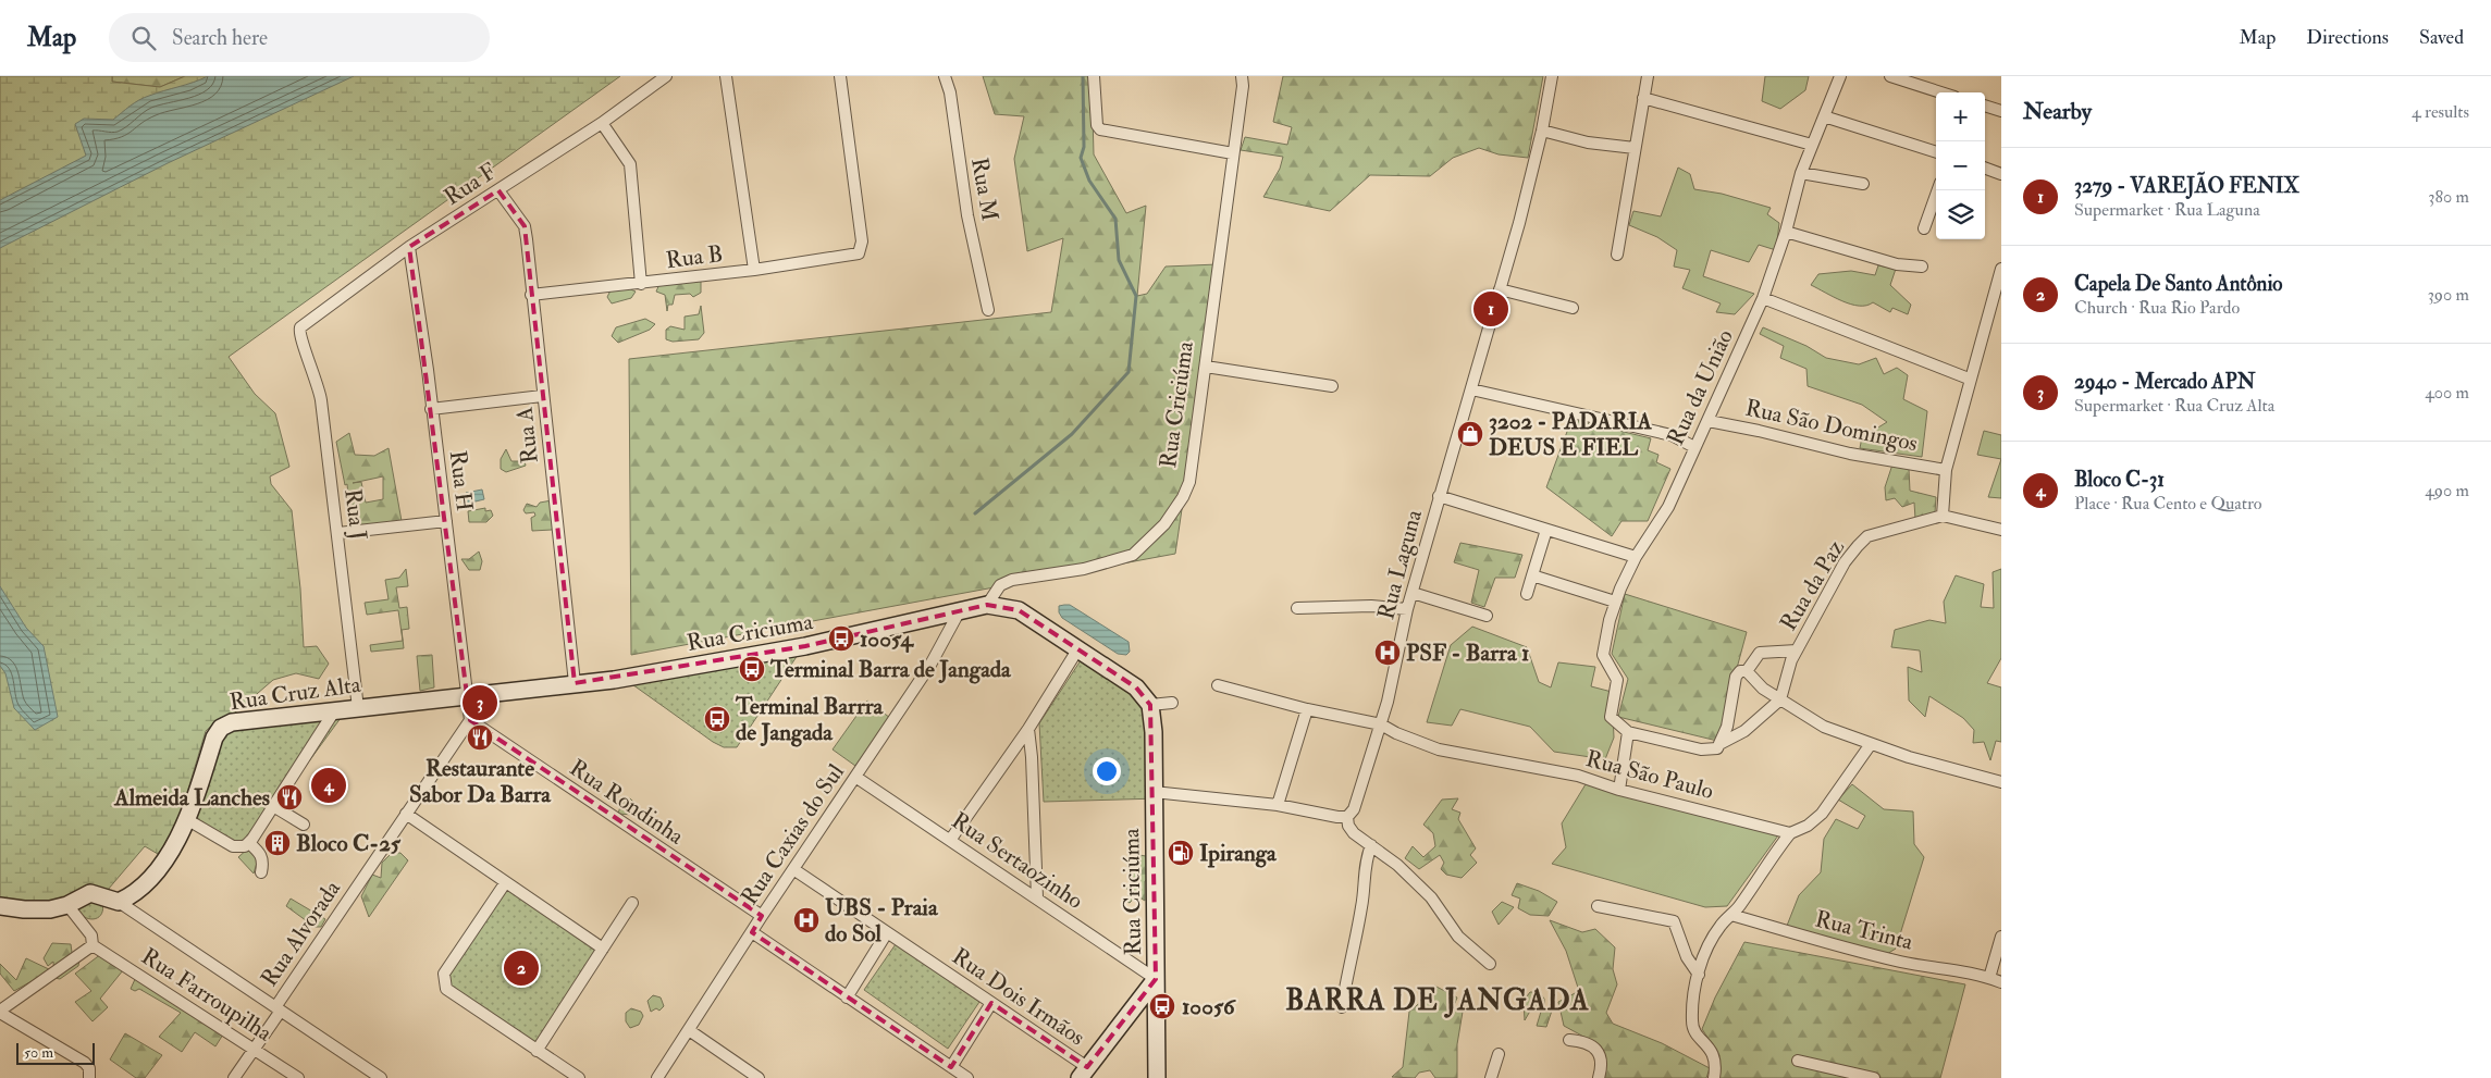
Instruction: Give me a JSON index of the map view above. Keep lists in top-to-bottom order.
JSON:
{
  "streets": {
    "main road": ["Rua Criciúma", "Rua Criciuma", "Rua Cruz Alta"],
    "street": [
      "Rua F",
      "Rua M",
      "Rua B",
      "Rua da União",
      "Rua São Domingos",
      "Rua A",
      "Rua H",
      "Rua J",
      "Rua Laguna",
      "Rua da Paz",
      "Rua São Paulo",
      "Rua Rondinha",
      "Rua Caxias do Sul",
      "Rua Sertaozinho",
      "Rua Trinta",
      "Rua Alvorada",
      "Rua Farroupilha",
      "Rua Dois Irmãos"
    ]
  },
  "crossings": [
    ["Rua F", "Rua A"],
    ["Rua F", "Rua H"],
    ["Rua F", "Rua J"],
    ["Rua B", "Rua A"],
    ["Rua da União", "Rua São Domingos"],
    ["Rua Criciúma", "Rua Criciuma"],
    ["Rua Criciúma", "Rua Sertaozinho"],
    ["Rua A", "Rua Criciuma"],
    ["Rua H", "Rua Cruz Alta"],
    ["Rua H", "Rua Rondinha"],
    ["Rua H", "Rua Alvorada"],
    ["Rua J", "Rua Cruz Alta"],
    ["Rua Laguna", "Rua São Paulo"],
    ["Rua Criciuma", "Rua Cruz Alta"],
    ["Rua Criciuma", "Rua Caxias do Sul"],
    ["Rua Rondinha", "Rua Caxias do Sul"],
    ["Rua Rondinha", "Rua Alvorada"],
    ["Rua Caxias do Sul", "Rua Sertaozinho"],
    ["Rua Caxias do Sul", "Rua Dois Irmãos"],
    ["Rua Alvorada", "Rua Farroupilha"]
  ],
  "districts": ["BARRA DE JANGADA"],
  "places": {
    "shop": ["3202 - PADARIA DEUS E FIEL"],
    "bus stop": [
      "10054",
      "Terminal Barra de Jangada",
      "Terminal Barrra de Jangada",
      "10056"
    ],
    "hospital": ["PSF - Barra 1", "UBS - Praia do Sol"],
    "restaurant": ["Restaurante Sabor Da Barra", "Almeida Lanches"],
    "building": ["Bloco C-25"],
    "fuel station": ["Ipiranga"]
  },
  "scale_bar": "50 m",
  "page": {
    "header": "Map",
    "search": "Search here",
    "nav": ["Map", "Directions", "Saved"],
    "heading": ["Nearby", "4 results"],
    "map_buttons": ["+", "−"],
    "list": [
      {
        "mark": "1",
        "name": "3279 - VAREJÃO FENIX",
        "note": "Supermarket · Rua Laguna",
        "value": "380 m"
      },
      {
        "mark": "2",
        "name": "Capela De Santo Antônio",
        "note": "Church · Rua Rio Pardo",
        "value": "390 m"
      },
      {
        "mark": "3",
        "name": "2940 - Mercado APN",
        "note": "Supermarket · Rua Cruz Alta",
        "value": "400 m"
      },
      {
        "mark": "4",
        "name": "Bloco C-31",
        "note": "Place · Rua Cento e Quatro",
        "value": "490 m"
      }
    ],
    "pins": [
      "1",
      "3",
      "4",
      "2"
    ],
    "scale": "50 m"
  }
}
